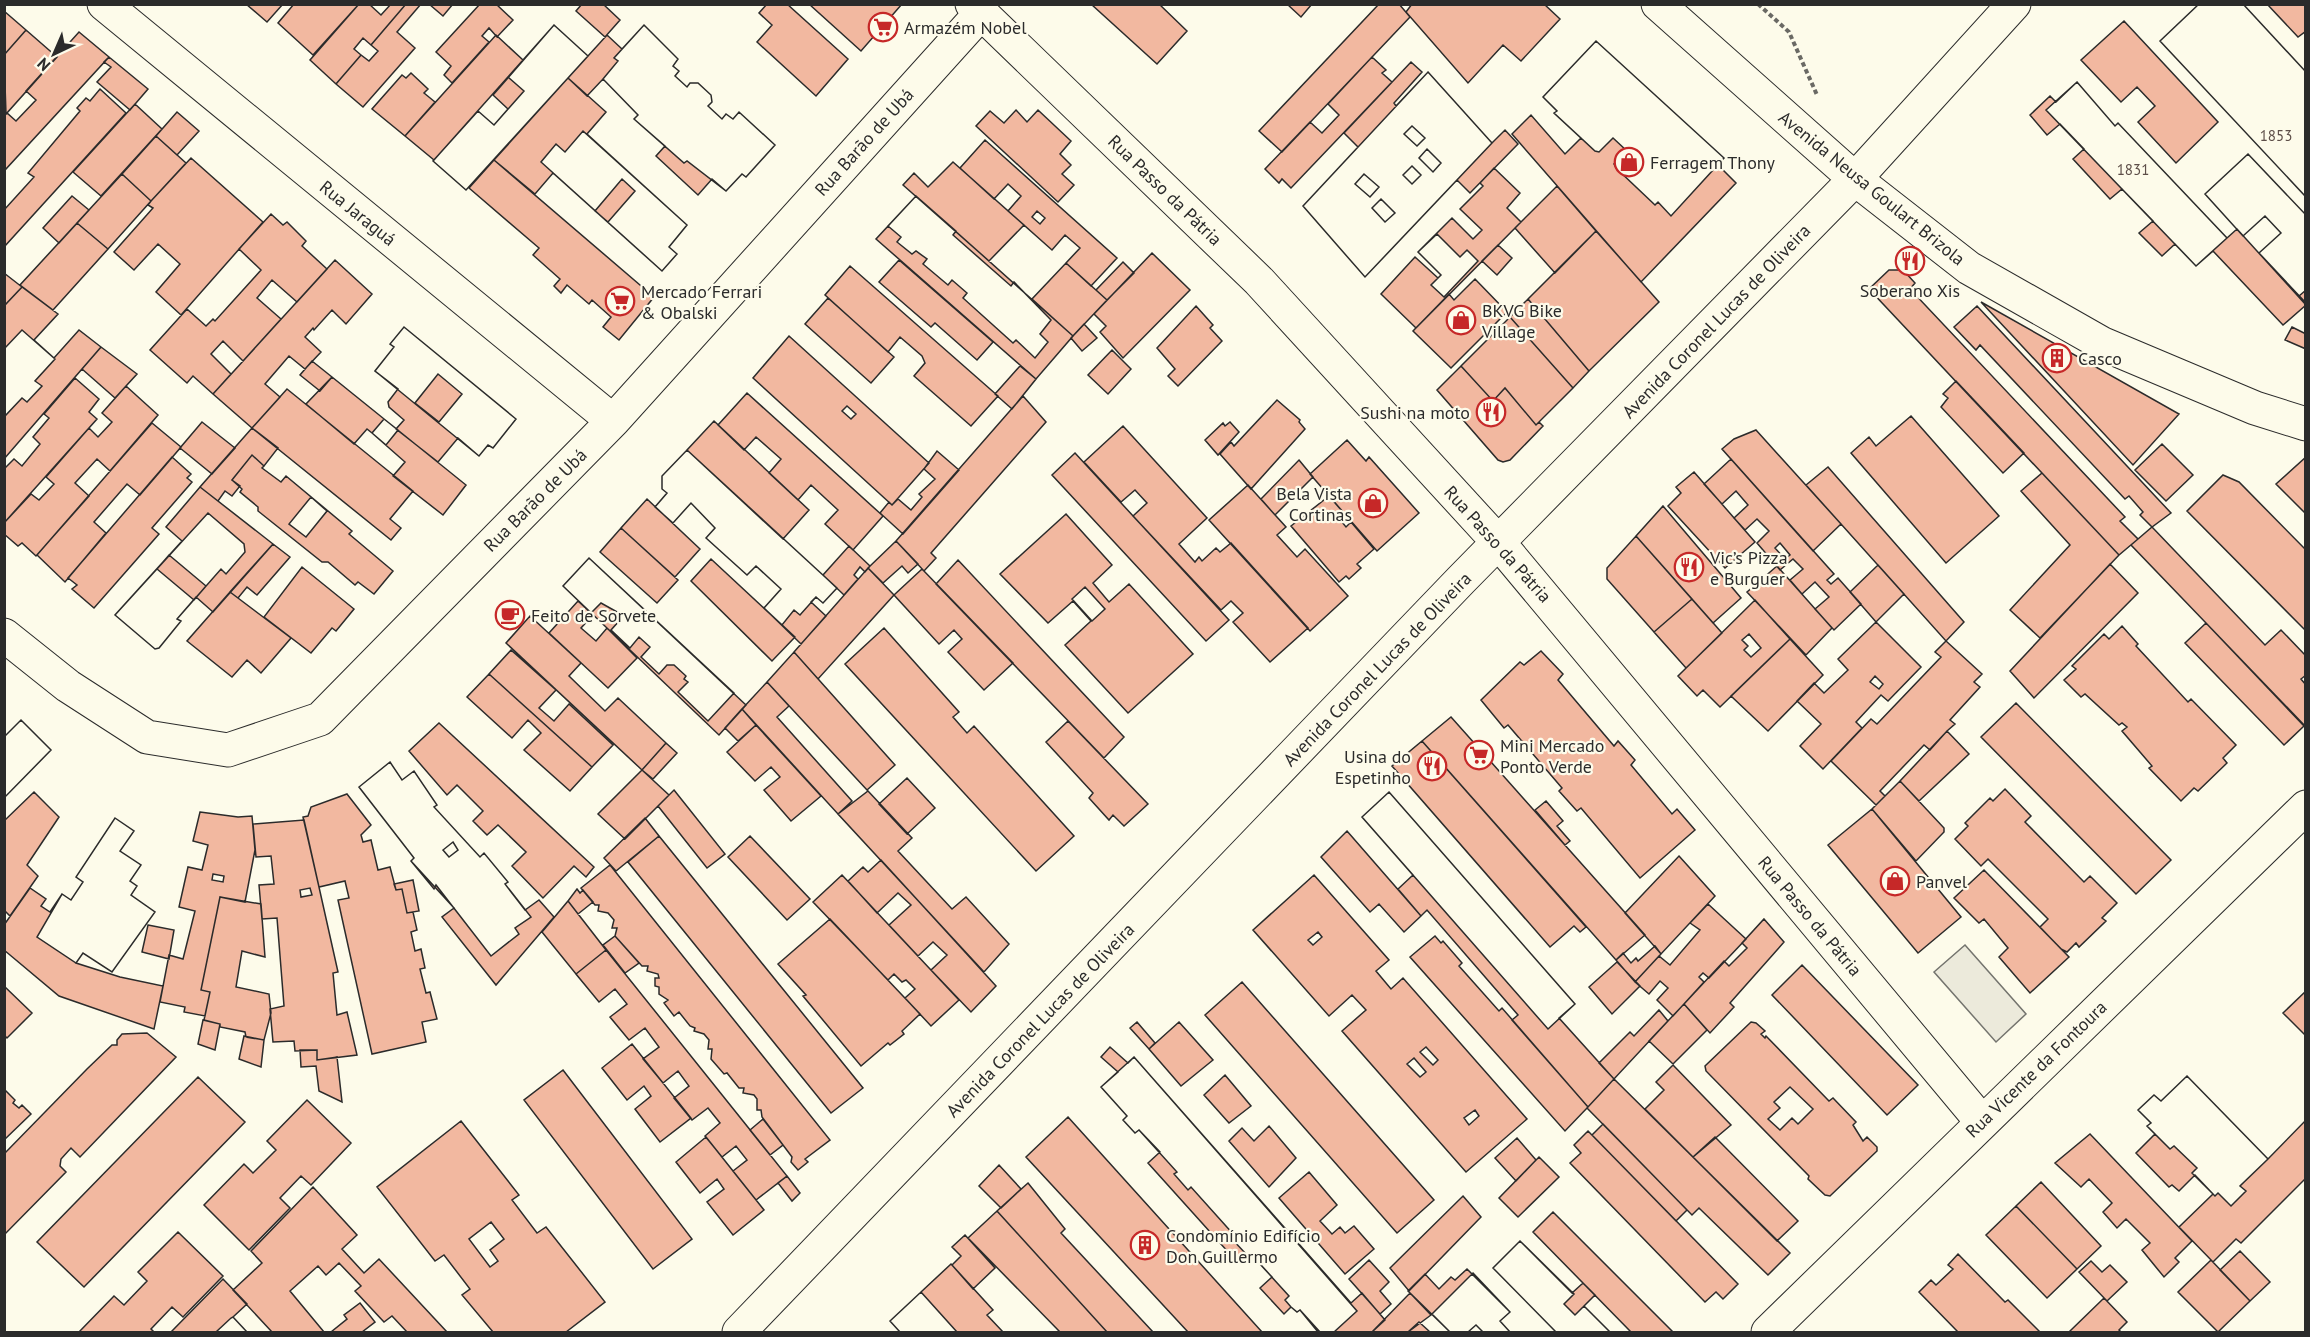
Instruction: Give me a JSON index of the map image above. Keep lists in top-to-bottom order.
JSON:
{
  "streets": {
    "street": [
      "Rua Barão de Ubá",
      "Avenida Neusa Goulart Brizola",
      "Rua Passo da Pátria",
      "Rua Jaraguá",
      "Avenida Coronel Lucas de Oliveira",
      "Rua Vicente da Fontoura"
    ]
  },
  "crossings": [
    ["Rua Barão de Ubá", "Rua Passo da Pátria"],
    ["Rua Barão de Ubá", "Rua Jaraguá"],
    ["Avenida Neusa Goulart Brizola", "Avenida Coronel Lucas de Oliveira"],
    ["Rua Passo da Pátria", "Avenida Coronel Lucas de Oliveira"],
    ["Rua Passo da Pátria", "Rua Vicente da Fontoura"]
  ],
  "places": {
    "supermarket": ["Armazém Nobel", "Mercado Ferrari & Obalski", "Mini Mercado Ponto Verde"],
    "shop": [
      "Ferragem Thony",
      "BKVG Bike Village",
      "Bela Vista Cortinas",
      "Panvel"
    ],
    "restaurant": [
      "Soberano Xis",
      "Sushi na moto",
      "Vic’s Pizza e Burguer",
      "Usina do Espetinho"
    ],
    "building": ["Casco", "Condomínio Edifício Don Guillermo"],
    "cafe": ["Feito de Sorvete"]
  },
  "house_numbers": ["1853", "1831"],
  "north": "bottom left"
}
